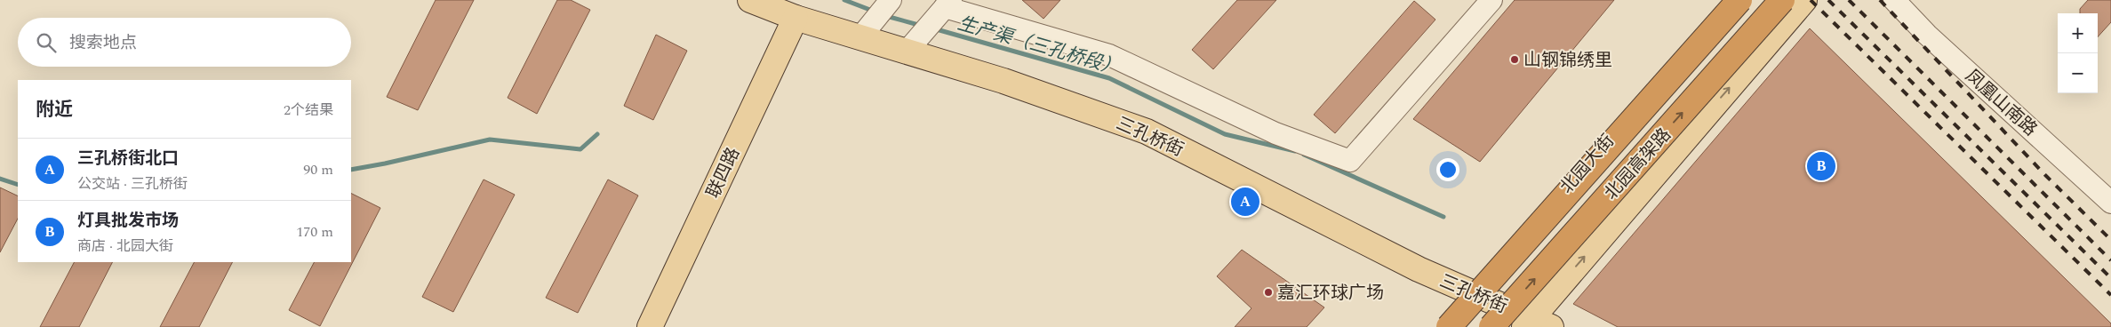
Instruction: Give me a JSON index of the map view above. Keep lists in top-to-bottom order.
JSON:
{
  "streets": {
    "highway": ["北园高架路"],
    "main road": ["三孔桥街", "北园大街", "联四路"],
    "street": ["凤凰山南路"]
  },
  "crossings": [
    ["三孔桥街", "北园大街"],
    ["三孔桥街", "联四路"]
  ],
  "water": ["生产渠（三孔桥段）"],
  "places": ["山钢锦绣里", "嘉汇环球广场"],
  "page": {
    "map_buttons": ["+", "−"],
    "search": "搜索地点",
    "heading": ["附近", "2个结果"],
    "list": [
      {
        "mark": "A",
        "name": "三孔桥街北口",
        "note": "公交站 · 三孔桥街",
        "value": "90 m"
      },
      {
        "mark": "B",
        "name": "灯具批发市场",
        "note": "商店 · 北园大街",
        "value": "170 m"
      }
    ],
    "pins": ["B", "A"]
  }
}
